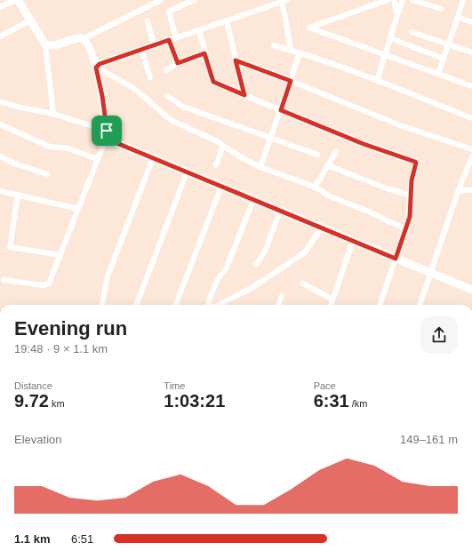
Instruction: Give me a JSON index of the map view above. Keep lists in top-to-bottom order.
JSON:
{
  "page": {
    "heading": ["Evening run", "19:48 · 9 × 1.1 km"],
    "stats": [
      ["Distance", "9.72 km"],
      ["Time", "1:03:21"],
      ["Pace", "6:31 /km"]
    ],
    "chart": ["Elevation", "149–161 m"],
    "list": [
      {
        "name": "1.1 km",
        "note": "6:51"
      }
    ]
  }
}
